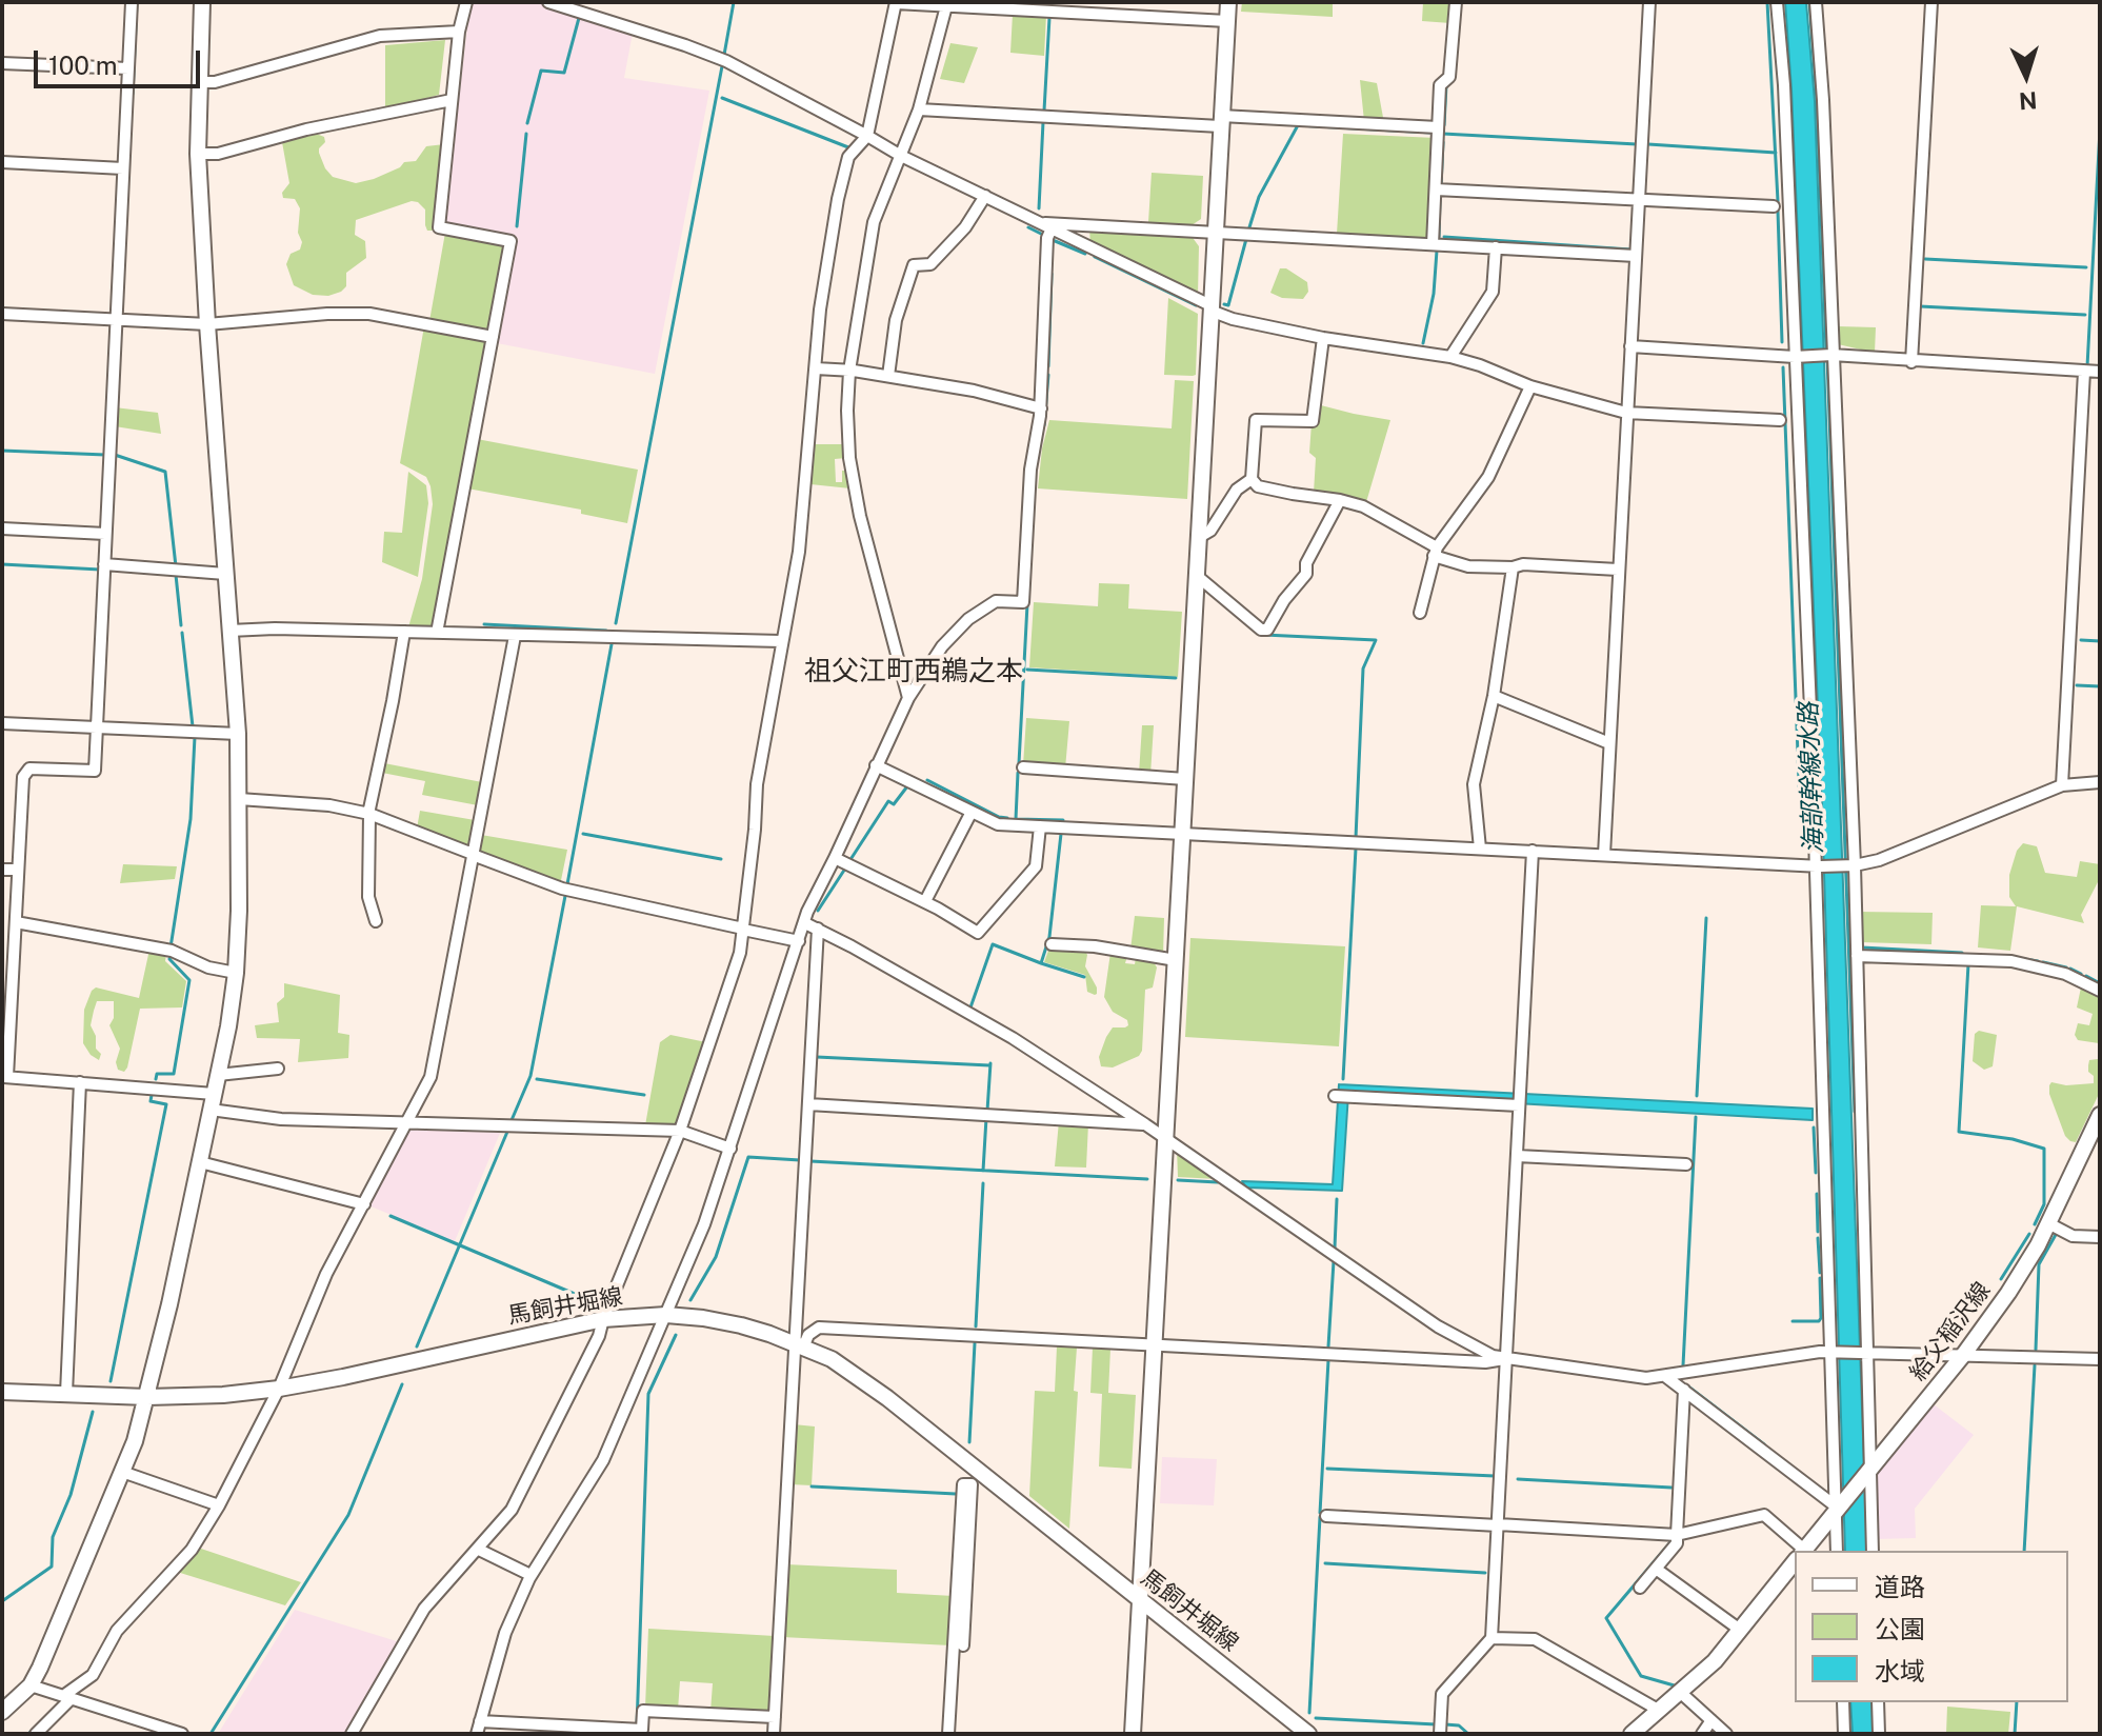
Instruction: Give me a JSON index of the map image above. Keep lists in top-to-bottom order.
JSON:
{
  "streets": {
    "street": ["馬飼井堀線", "給父稲沢線"]
  },
  "districts": ["祖父江町西鵜之本"],
  "water": ["海部幹線水路"],
  "legend": ["道路", "公園", "水域"],
  "scale_bar": "100 m",
  "north": "bottom"
}
